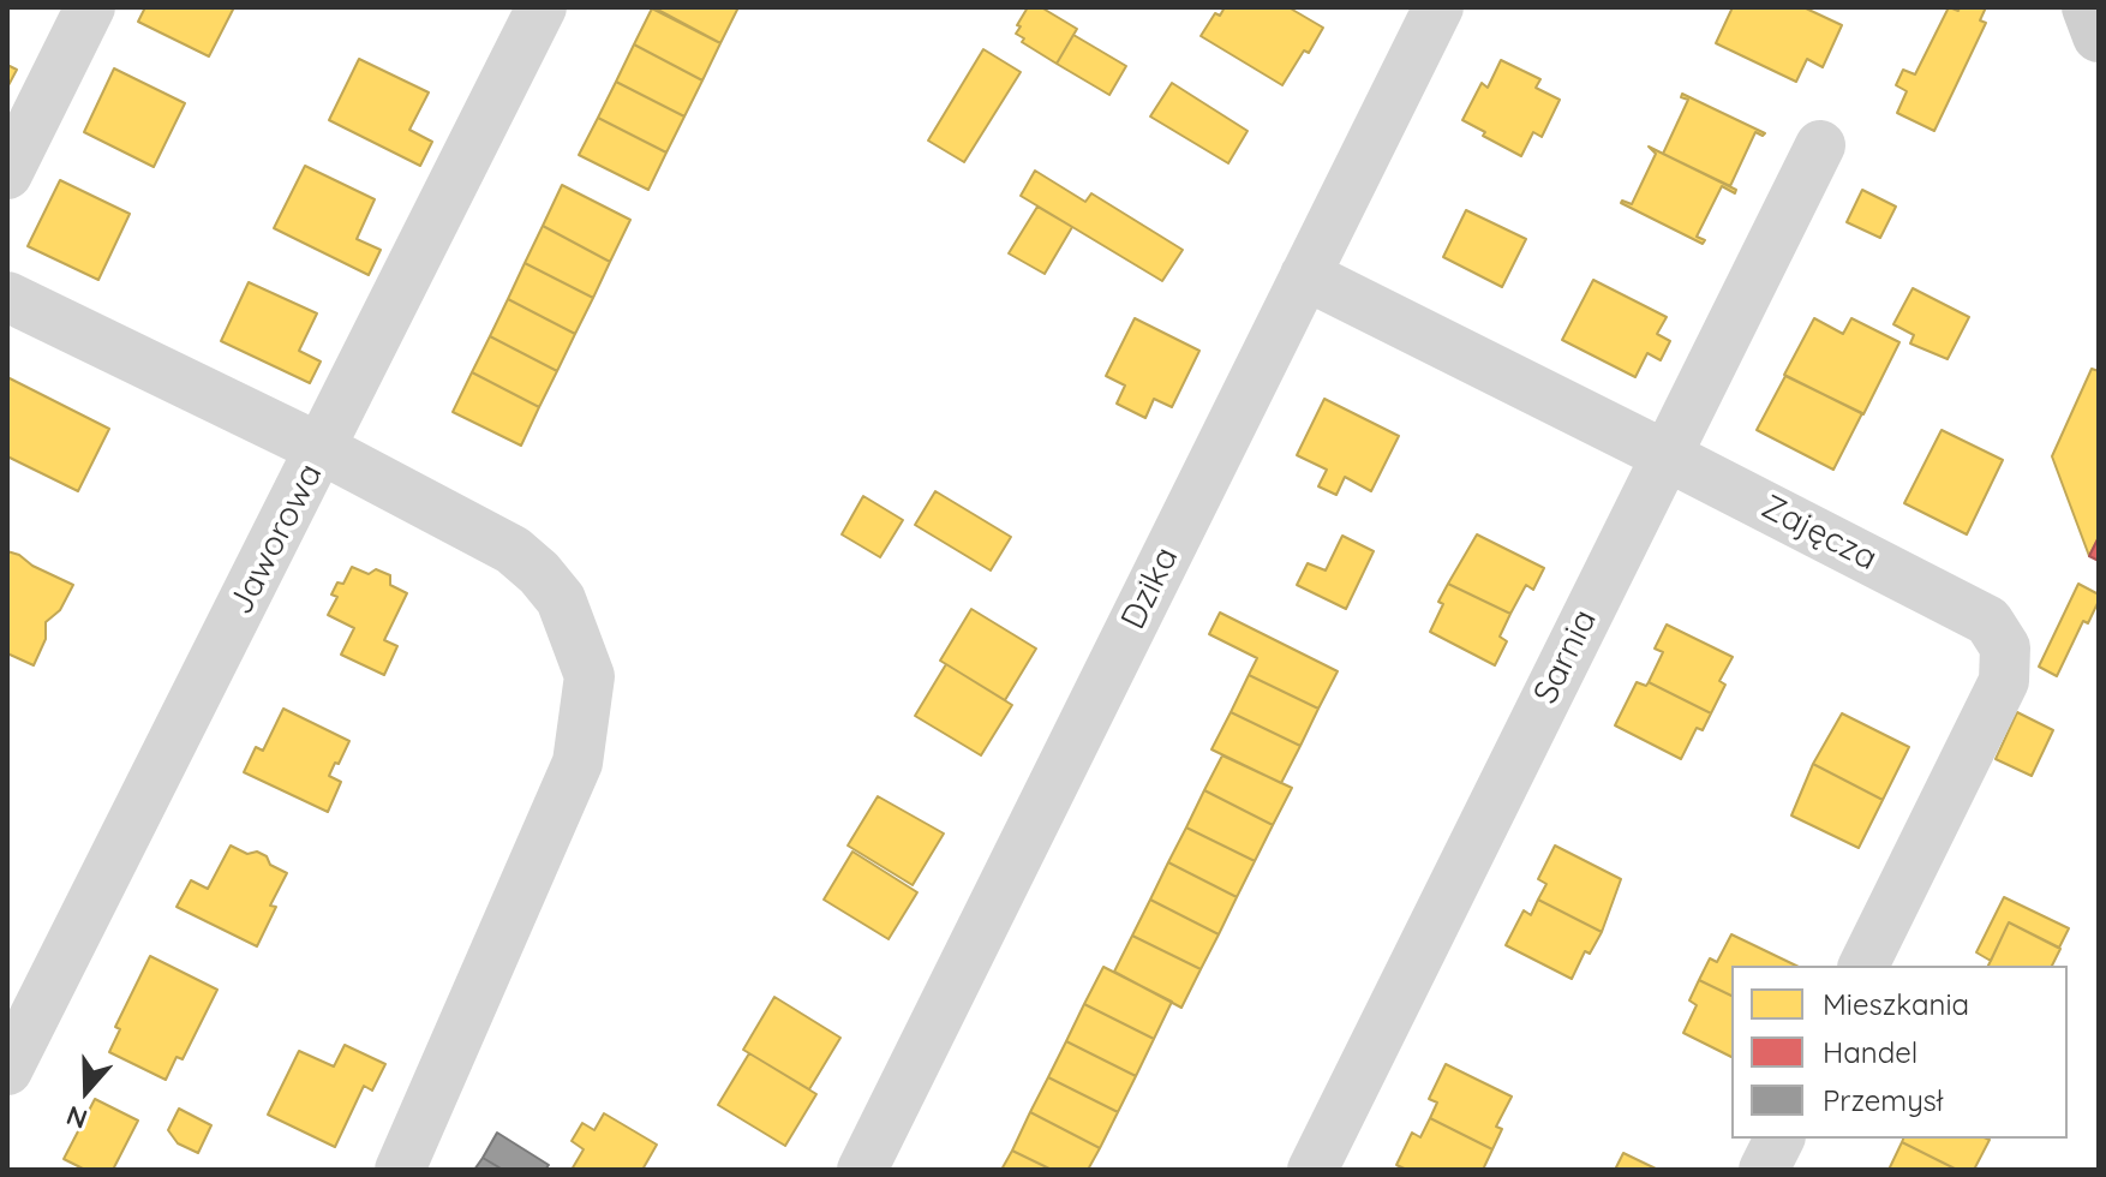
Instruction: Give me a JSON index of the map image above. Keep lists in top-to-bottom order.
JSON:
{
  "streets": {
    "street": [
      "Zajęcza",
      "Jaworowa",
      "Dzika",
      "Sarnia"
    ]
  },
  "crossings": [
    ["Zajęcza", "Dzika"],
    ["Zajęcza", "Sarnia"]
  ],
  "legend": ["Mieszkania", "Handel", "Przemysł"],
  "north": "bottom"
}
